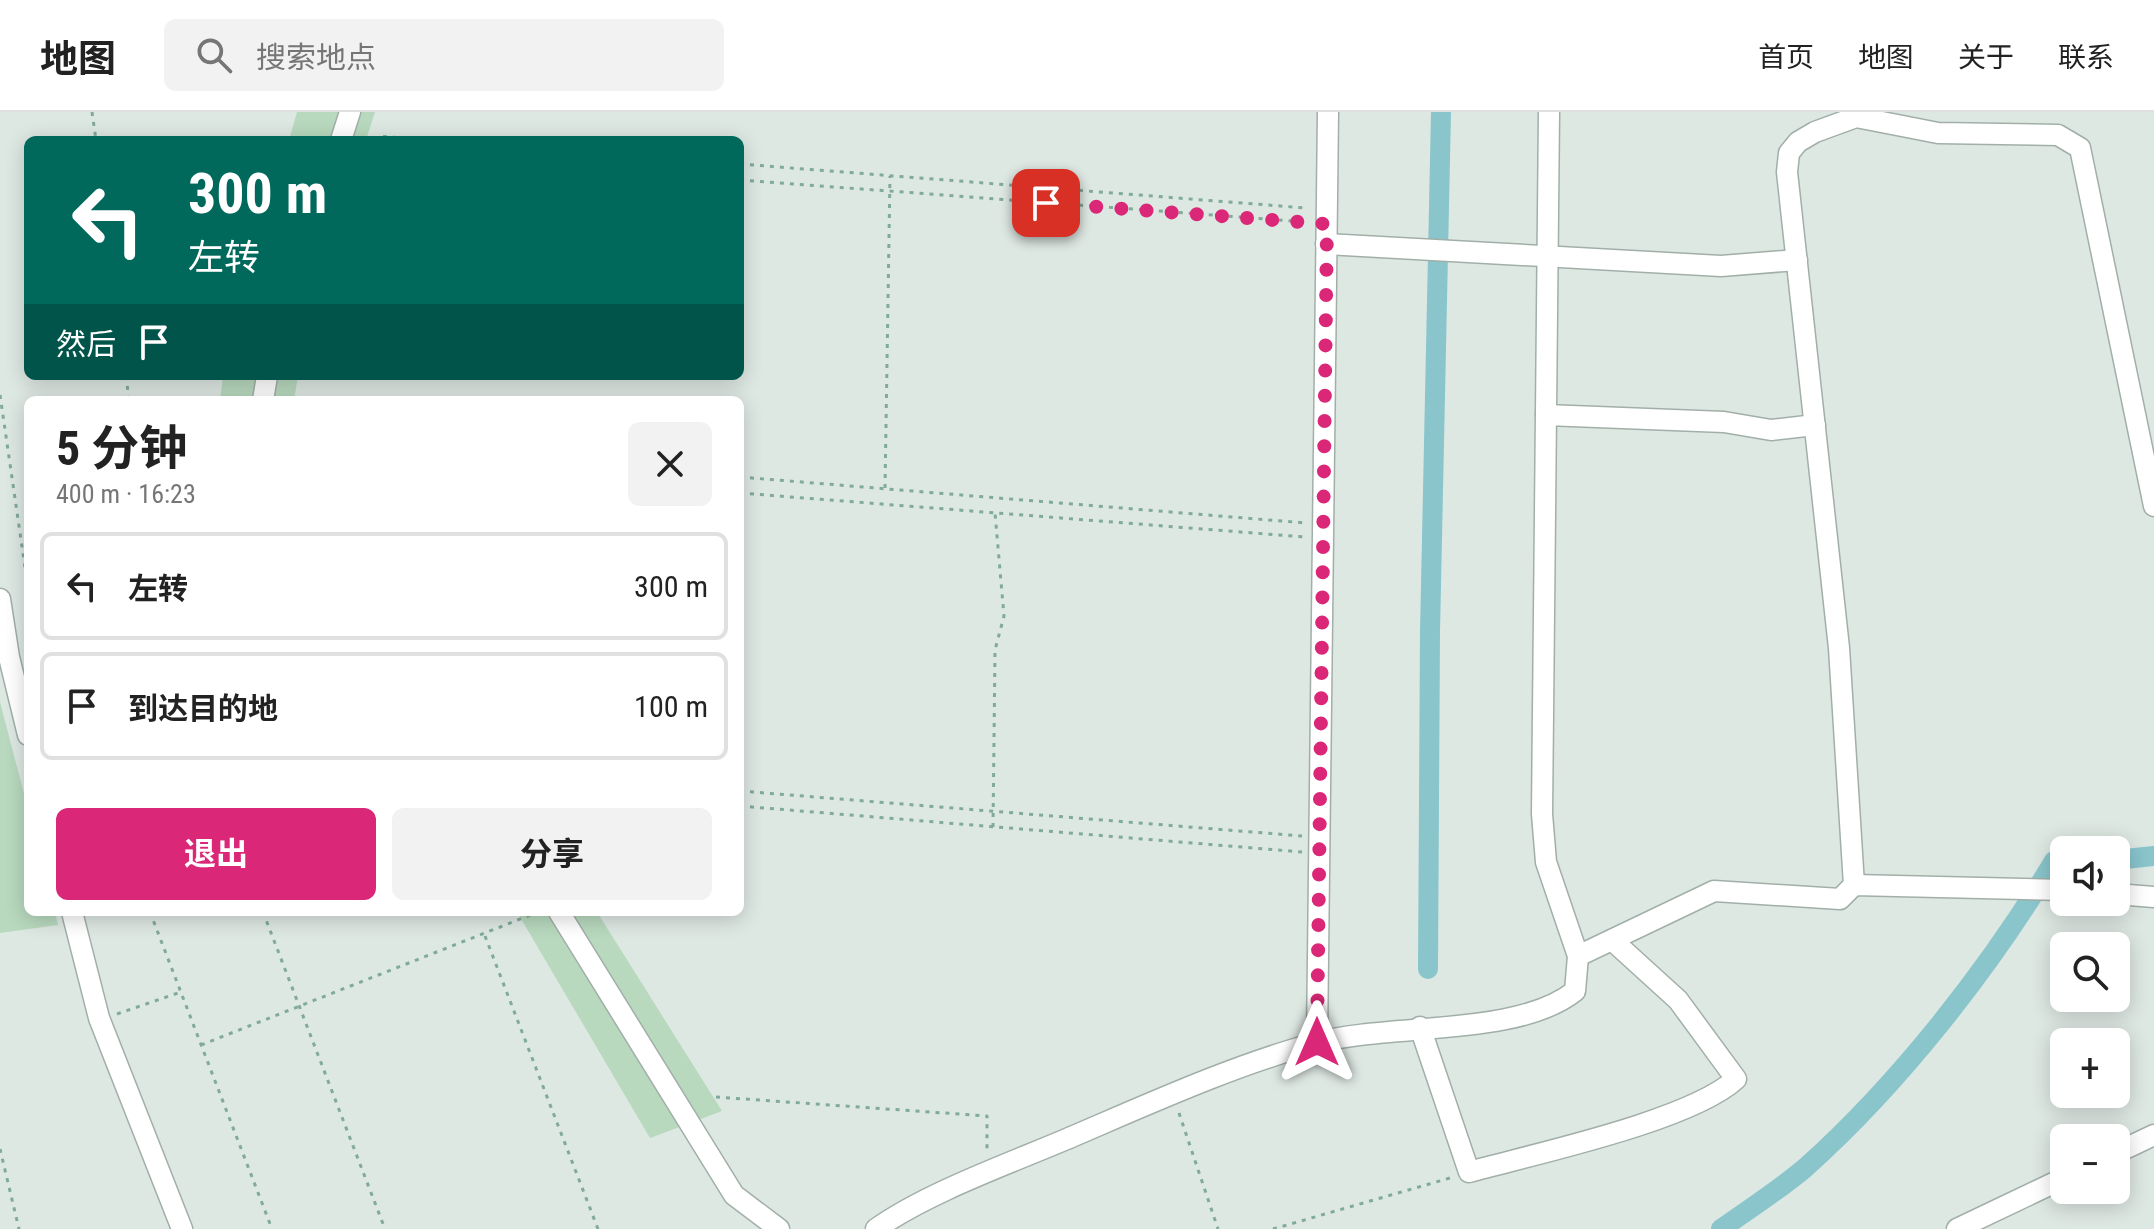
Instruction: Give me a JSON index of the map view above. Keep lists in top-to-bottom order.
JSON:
{
  "page": {
    "header": "地图",
    "search": "搜索地点",
    "nav": [
      "首页",
      "地图",
      "关于",
      "联系"
    ],
    "turn": ["300 m", "左转"],
    "then": "然后",
    "heading": ["5 分钟", "400 m · 16:23"],
    "list": [
      {
        "name": "左转",
        "value": "300 m"
      },
      {
        "name": "到达目的地",
        "value": "100 m"
      }
    ],
    "buttons": ["退出", "分享"],
    "map_buttons": ["+", "−"]
  }
}
